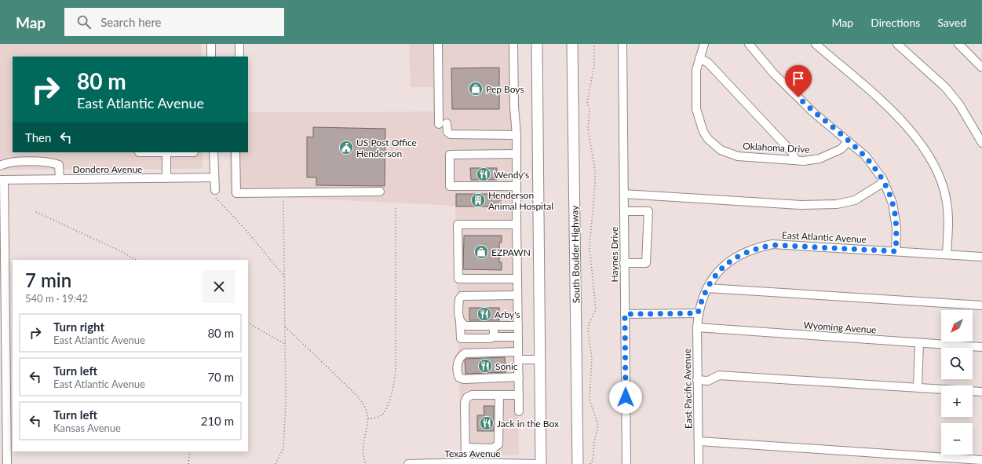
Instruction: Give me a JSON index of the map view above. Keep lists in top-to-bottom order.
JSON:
{
  "streets": {
    "main road": ["South Boulder Highway"],
    "street": [
      "Oklahoma Drive",
      "Dondero Avenue",
      "East Atlantic Avenue",
      "Haynes Drive",
      "Wyoming Avenue",
      "East Pacific Avenue",
      "Texas Avenue"
    ]
  },
  "crossings": [
    ["East Atlantic Avenue", "East Pacific Avenue"],
    ["Wyoming Avenue", "East Pacific Avenue"]
  ],
  "places": {
    "shop": ["Pep Boys", "EZPAWN"],
    "public building": ["US Post Office Henderson"],
    "restaurant": [
      "Wendy's",
      "Arby's",
      "Sonic",
      "Jack in the Box"
    ],
    "building": ["Henderson Animal Hospital"]
  },
  "north": "bottom left",
  "page": {
    "header": "Map",
    "search": "Search here",
    "nav": ["Map", "Directions", "Saved"],
    "turn": ["80 m", "East Atlantic Avenue"],
    "then": "Then",
    "heading": ["7 min", "540 m · 19:42"],
    "map_buttons": ["+", "−"],
    "list": [
      {
        "name": "Turn right",
        "note": "East Atlantic Avenue",
        "value": "80 m"
      },
      {
        "name": "Turn left",
        "note": "East Atlantic Avenue",
        "value": "70 m"
      },
      {
        "name": "Turn left",
        "note": "Kansas Avenue",
        "value": "210 m"
      }
    ]
  }
}
